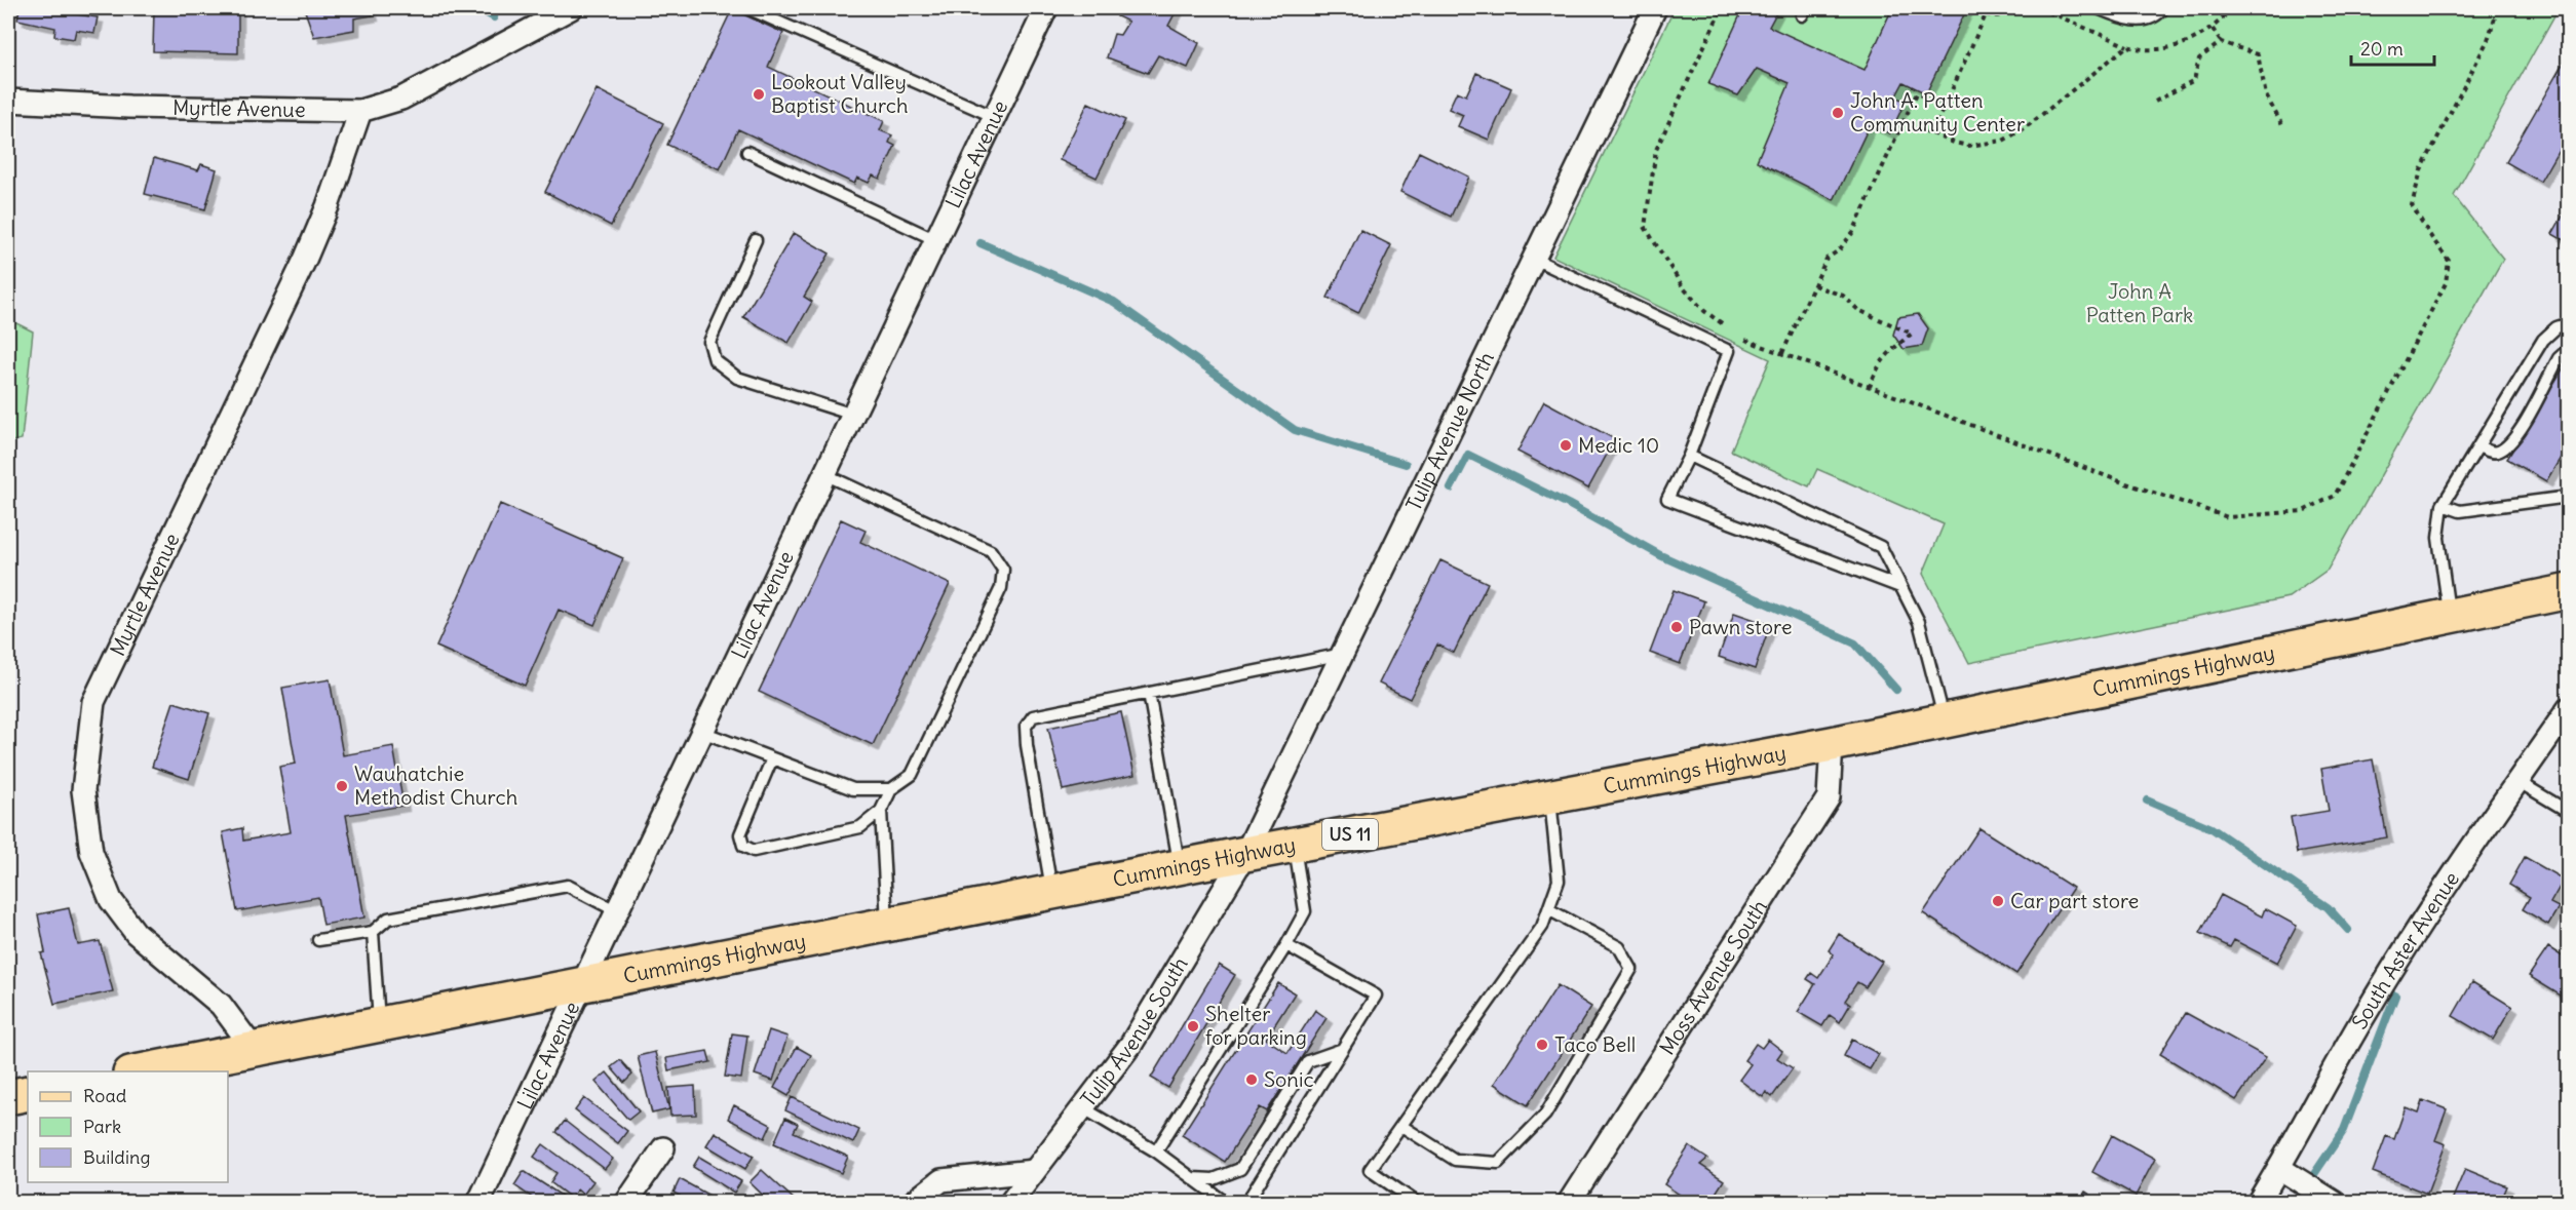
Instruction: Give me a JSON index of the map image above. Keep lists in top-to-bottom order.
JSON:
{
  "streets": {
    "main road": ["Cummings Highway", "US 11"],
    "street": [
      "Myrtle Avenue",
      "Lilac Avenue",
      "Tulip Avenue North",
      "South Aster Avenue",
      "Moss Avenue South",
      "Tulip Avenue South"
    ]
  },
  "crossings": [
    ["Myrtle Avenue", "Cummings Highway"],
    ["Lilac Avenue", "Cummings Highway"],
    ["Tulip Avenue North", "Cummings Highway"],
    ["Tulip Avenue North", "Tulip Avenue South"],
    ["Cummings Highway", "Moss Avenue South"],
    ["Cummings Highway", "Tulip Avenue South"]
  ],
  "parks": ["John A Patten Park"],
  "places": [
    "Lookout Valley Baptist Church",
    "John A. Patten Community Center",
    "Medic 10",
    "Pawn store",
    "Wauhatchie Methodist Church",
    "Car part store",
    "Shelter for parking",
    "Taco Bell",
    "Sonic"
  ],
  "legend": ["Road", "Park", "Building"],
  "scale_bar": "20 m"
}
